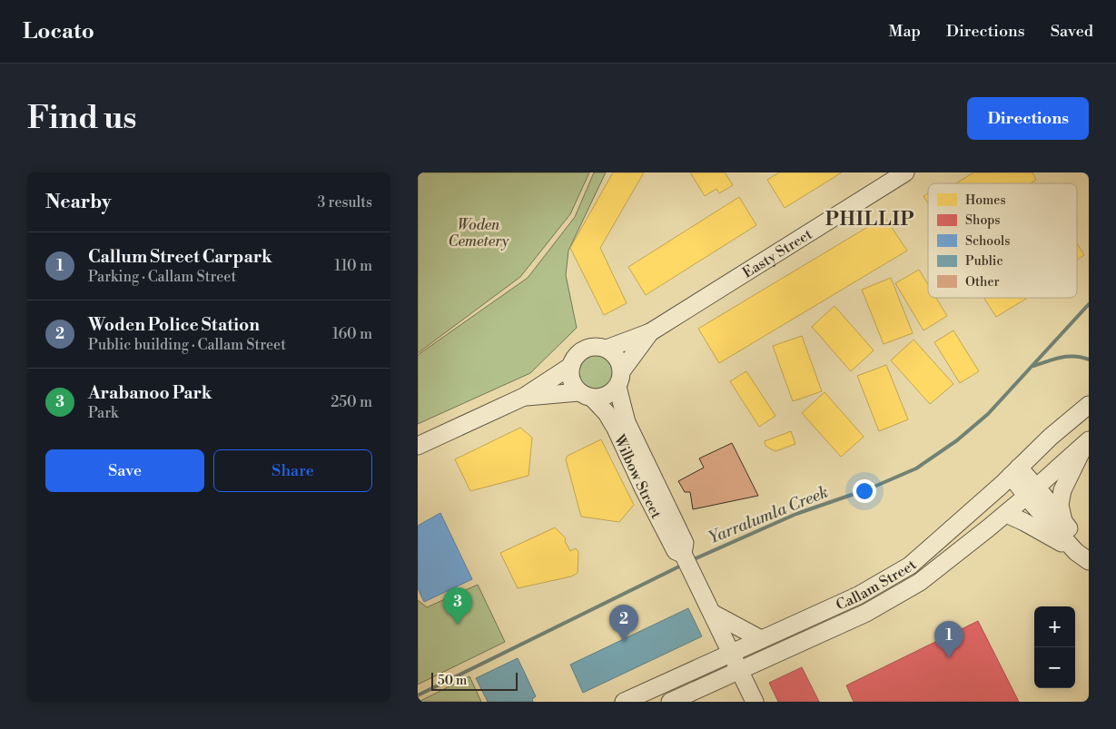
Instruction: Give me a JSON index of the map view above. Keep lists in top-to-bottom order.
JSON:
{
  "streets": {
    "street": ["Easty Street", "Wilbow Street", "Callam Street"]
  },
  "crossings": [
    ["Easty Street", "Wilbow Street"],
    ["Wilbow Street", "Callam Street"]
  ],
  "districts": ["PHILLIP"],
  "water": ["Yarralumla Creek"],
  "parks": ["Woden Cemetery"],
  "legend": [
    "Homes",
    "Shops",
    "Schools",
    "Public",
    "Other"
  ],
  "scale_bar": "50 m",
  "page": {
    "header": "Locato",
    "nav": ["Map", "Directions", "Saved"],
    "buttons": [
      "Directions",
      ["Save", "Share"]
    ],
    "title": "Find us",
    "heading": ["Nearby", "3 results"],
    "list": [
      {
        "mark": "1",
        "name": "Callum Street Carpark",
        "note": "Parking · Callam Street",
        "value": "110 m"
      },
      {
        "mark": "2",
        "name": "Woden Police Station",
        "note": "Public building · Callam Street",
        "value": "160 m"
      },
      {
        "mark": "3",
        "name": "Arabanoo Park",
        "note": "Park",
        "value": "250 m"
      }
    ],
    "pins": ["3", "2", "1"],
    "map_buttons": ["+", "−"],
    "scale": "50 m"
  }
}
